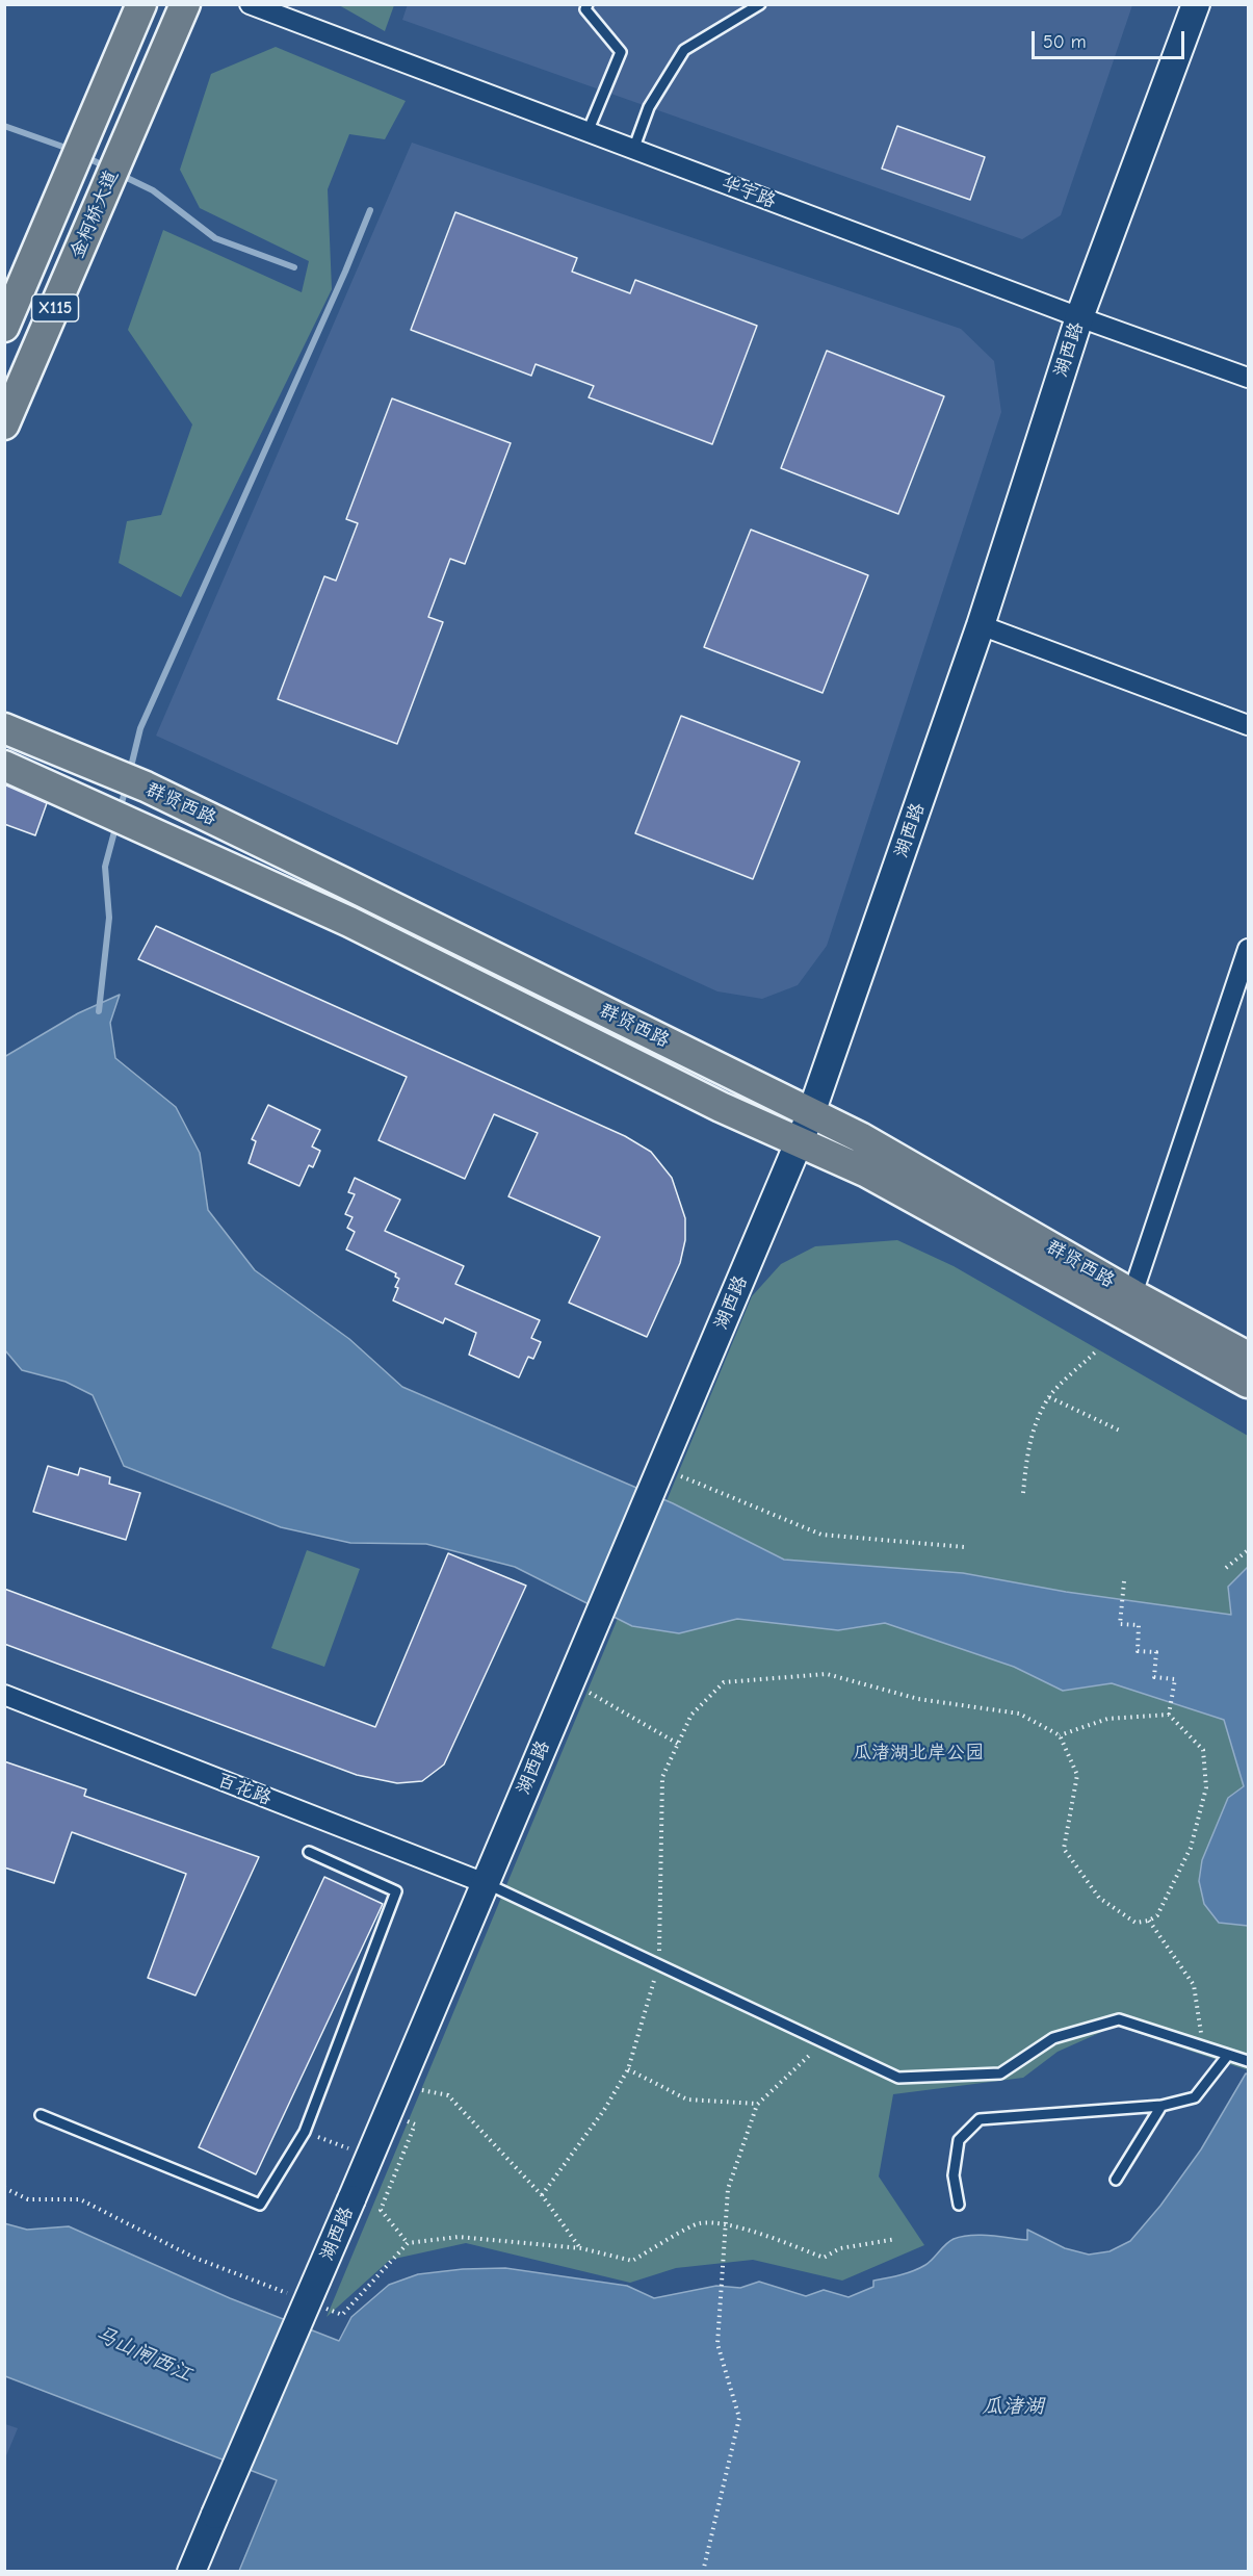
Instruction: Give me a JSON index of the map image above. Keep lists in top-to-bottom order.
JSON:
{
  "streets": {
    "main road": ["金柯桥大道", "X115", "群贤西路"],
    "street": ["华宇路", "湖西路", "百花路"]
  },
  "crossings": [
    ["华宇路", "湖西路"],
    ["湖西路", "群贤西路"],
    ["湖西路", "百花路"]
  ],
  "water": ["马山闸西江", "瓜渚湖"],
  "parks": ["瓜渚湖北岸公园"],
  "scale_bar": "50 m"
}
